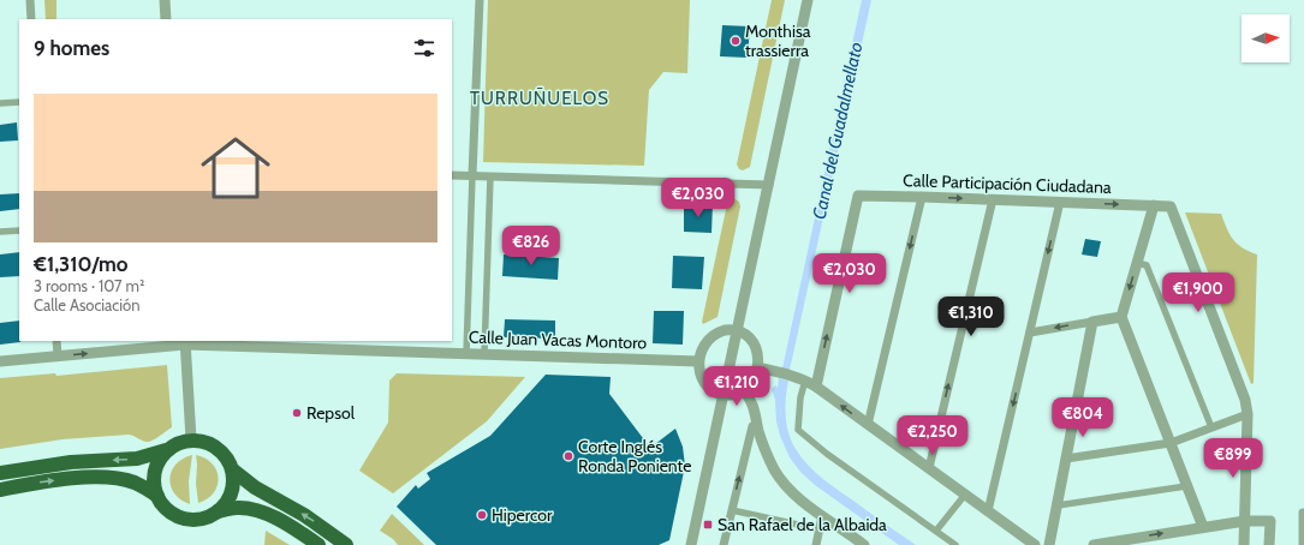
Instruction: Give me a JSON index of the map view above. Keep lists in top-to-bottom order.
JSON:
{
  "streets": {
    "street": ["Calle Participación Ciudadana", "Calle Juan Vacas Montoro"]
  },
  "districts": ["TURRUÑUELOS"],
  "water": ["Canal del Guadalmellato"],
  "places": {
    "other": [
      "Monthisa trassierra",
      "Repsol",
      "Corte Inglés Ronda Poniente",
      "Hipercor"
    ],
    "transit": ["San Rafael de la Albaida"]
  },
  "north": "right",
  "page": {
    "heading": "9 homes",
    "list": [
      {
        "name": "€1,310/mo",
        "note": "3 rooms · 107 m² · Calle Asociación"
      }
    ],
    "price": [
      "€2,030",
      "€826",
      "€2,030",
      "€1,900",
      "€1,310",
      "€1,210",
      "€804",
      "€2,250",
      "€899"
    ]
  }
}
